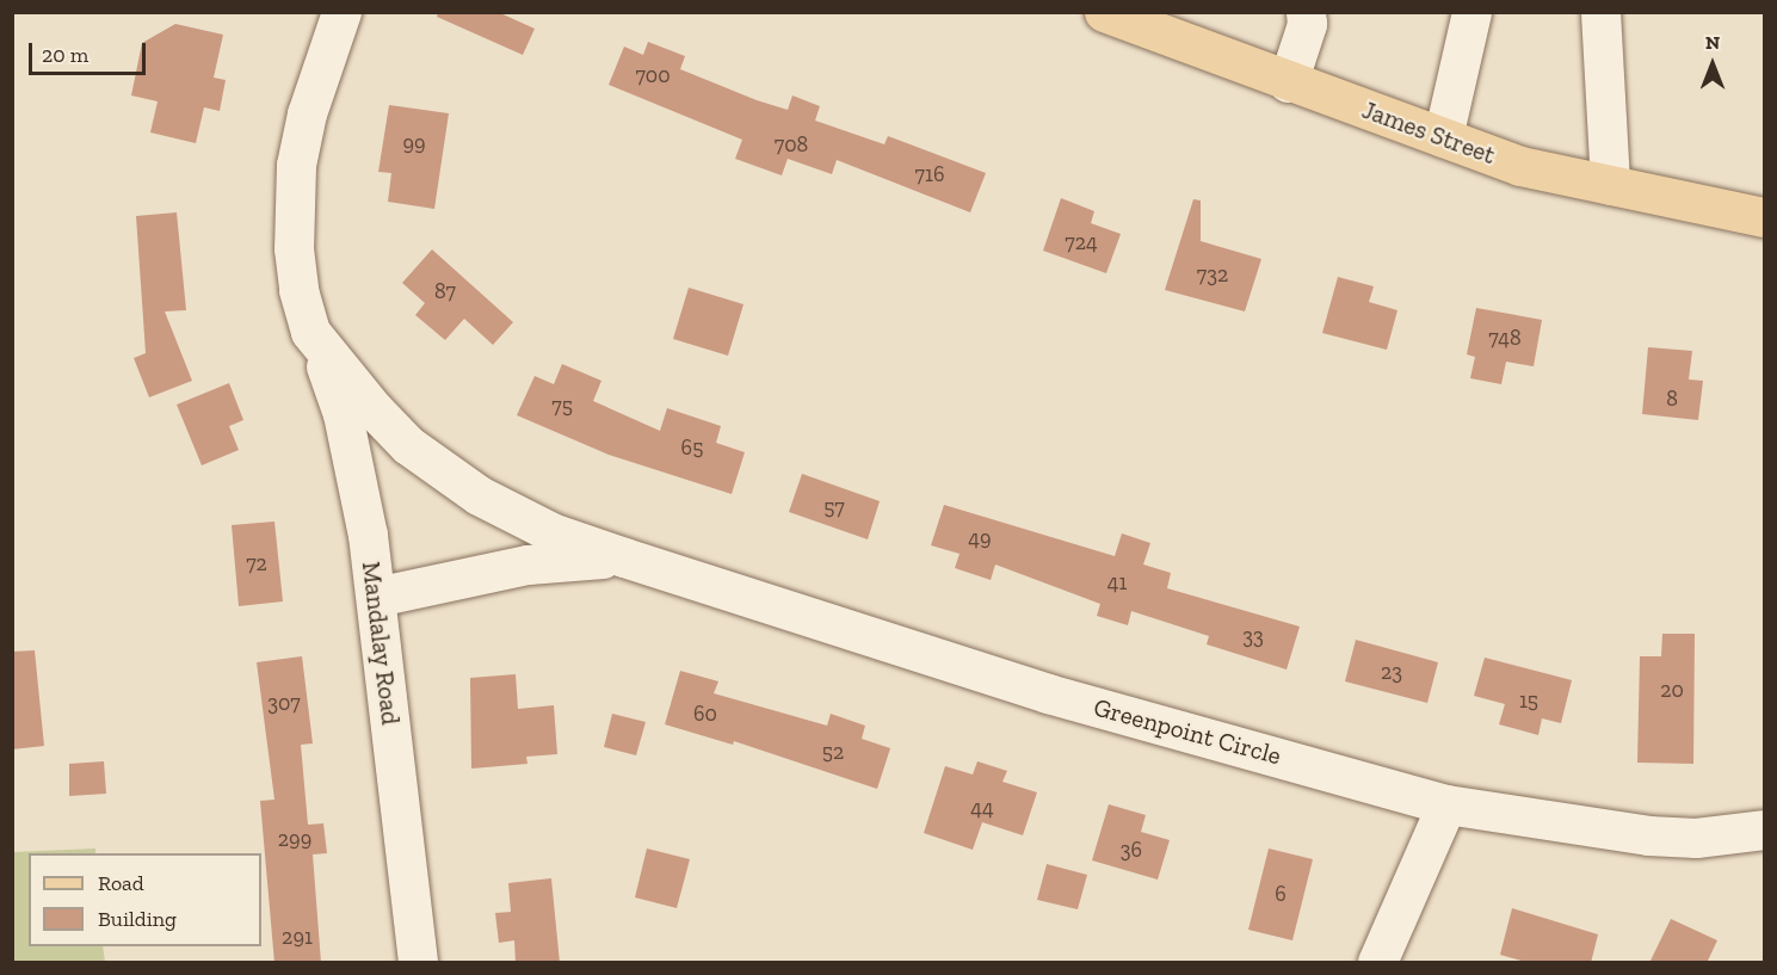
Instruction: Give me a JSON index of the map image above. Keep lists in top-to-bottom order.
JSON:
{
  "streets": {
    "main road": ["James Street"],
    "street": ["Mandalay Road", "Greenpoint Circle"]
  },
  "crossings": [
    ["Mandalay Road", "Greenpoint Circle"]
  ],
  "house_numbers": [
    "700",
    "99",
    "708",
    "716",
    "724",
    "732",
    "87",
    "748",
    "8",
    "75",
    "65",
    "57",
    "49",
    "72",
    "41",
    "33",
    "23",
    "20",
    "15",
    "307",
    "60",
    "52",
    "44",
    "299",
    "36",
    "6",
    "291"
  ],
  "legend": ["Road", "Building"],
  "scale_bar": "20 m",
  "north": "top"
}
